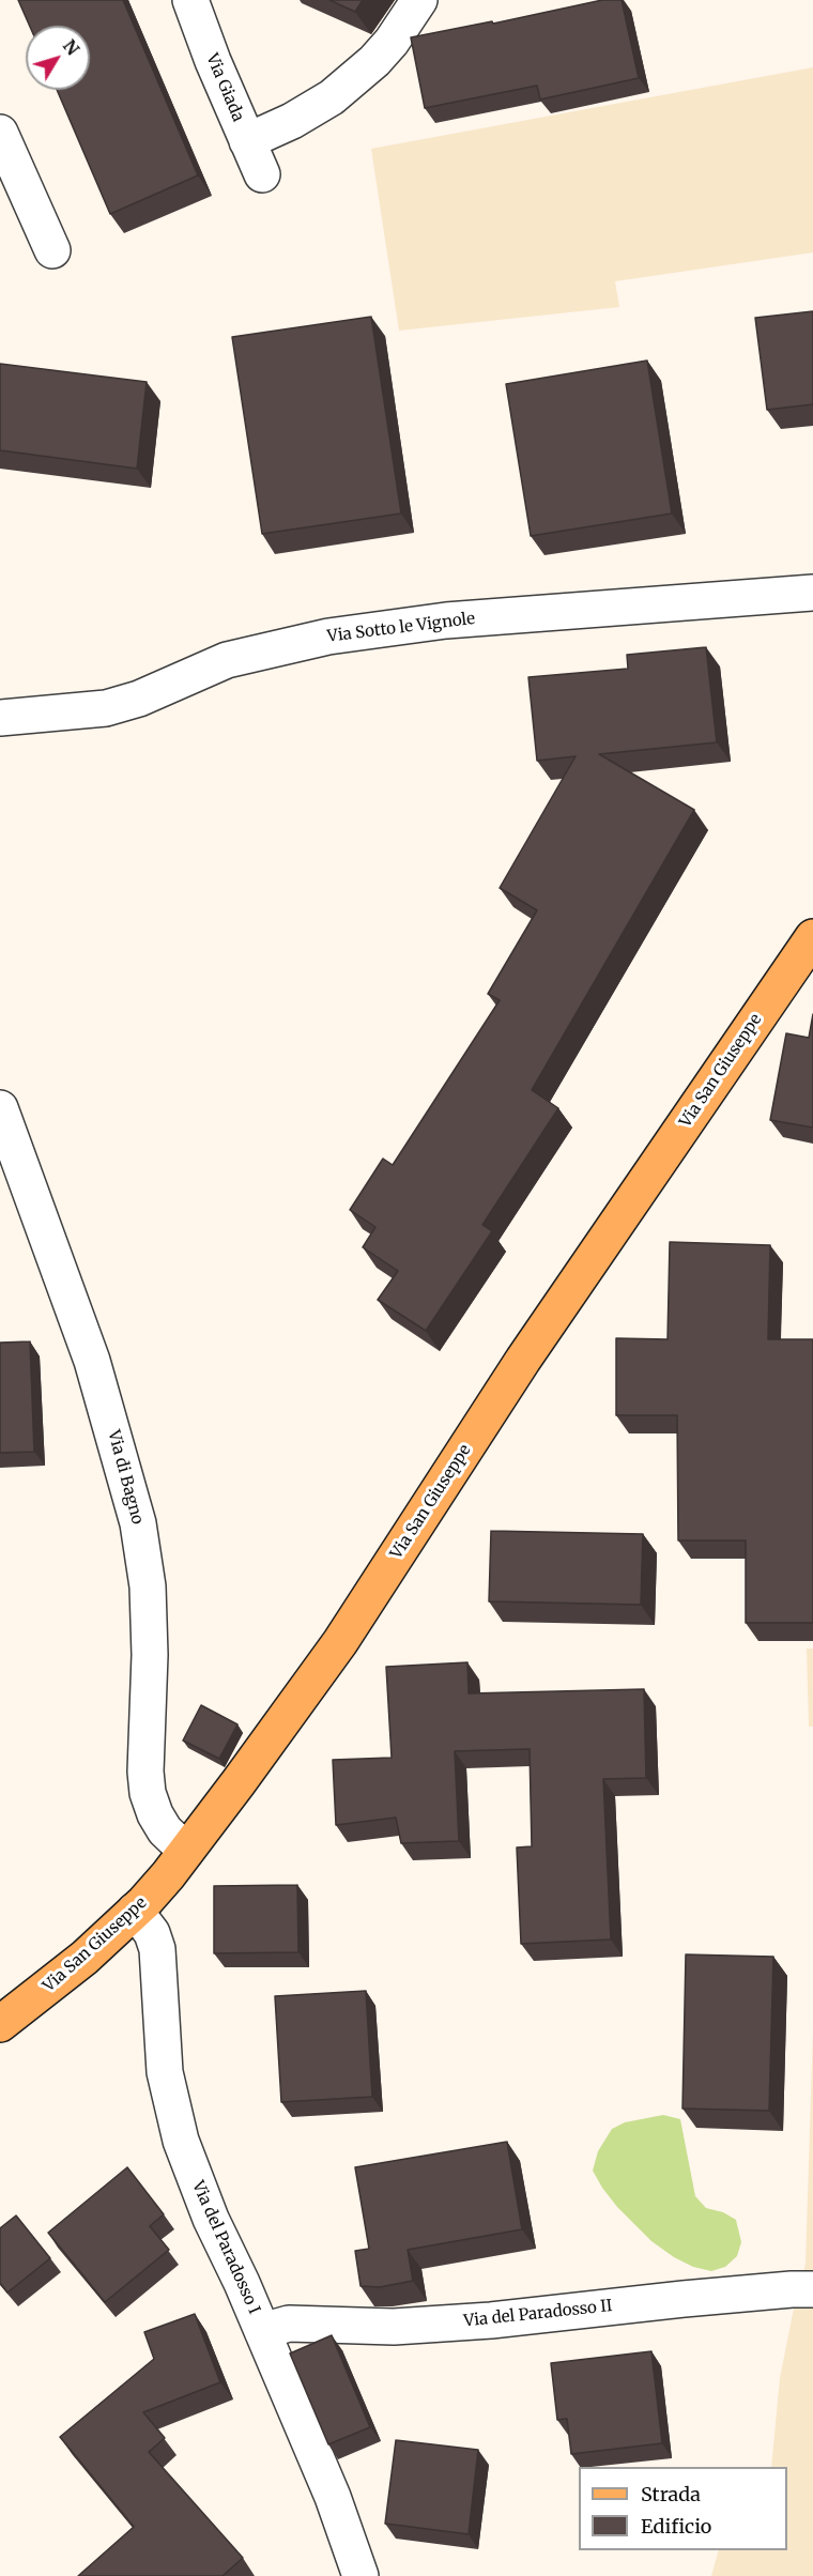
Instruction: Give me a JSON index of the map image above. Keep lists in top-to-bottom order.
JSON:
{
  "streets": {
    "main road": ["Via San Giuseppe"],
    "street": [
      "Via Giada",
      "Via Sotto le Vignole",
      "Via di Bagno",
      "Via del Paradosso I",
      "Via del Paradosso II"
    ]
  },
  "crossings": [
    ["Via San Giuseppe", "Via di Bagno"],
    ["Via San Giuseppe", "Via del Paradosso I"],
    ["Via del Paradosso I", "Via del Paradosso II"]
  ],
  "legend": ["Strada", "Edificio"],
  "north": "top right"
}
